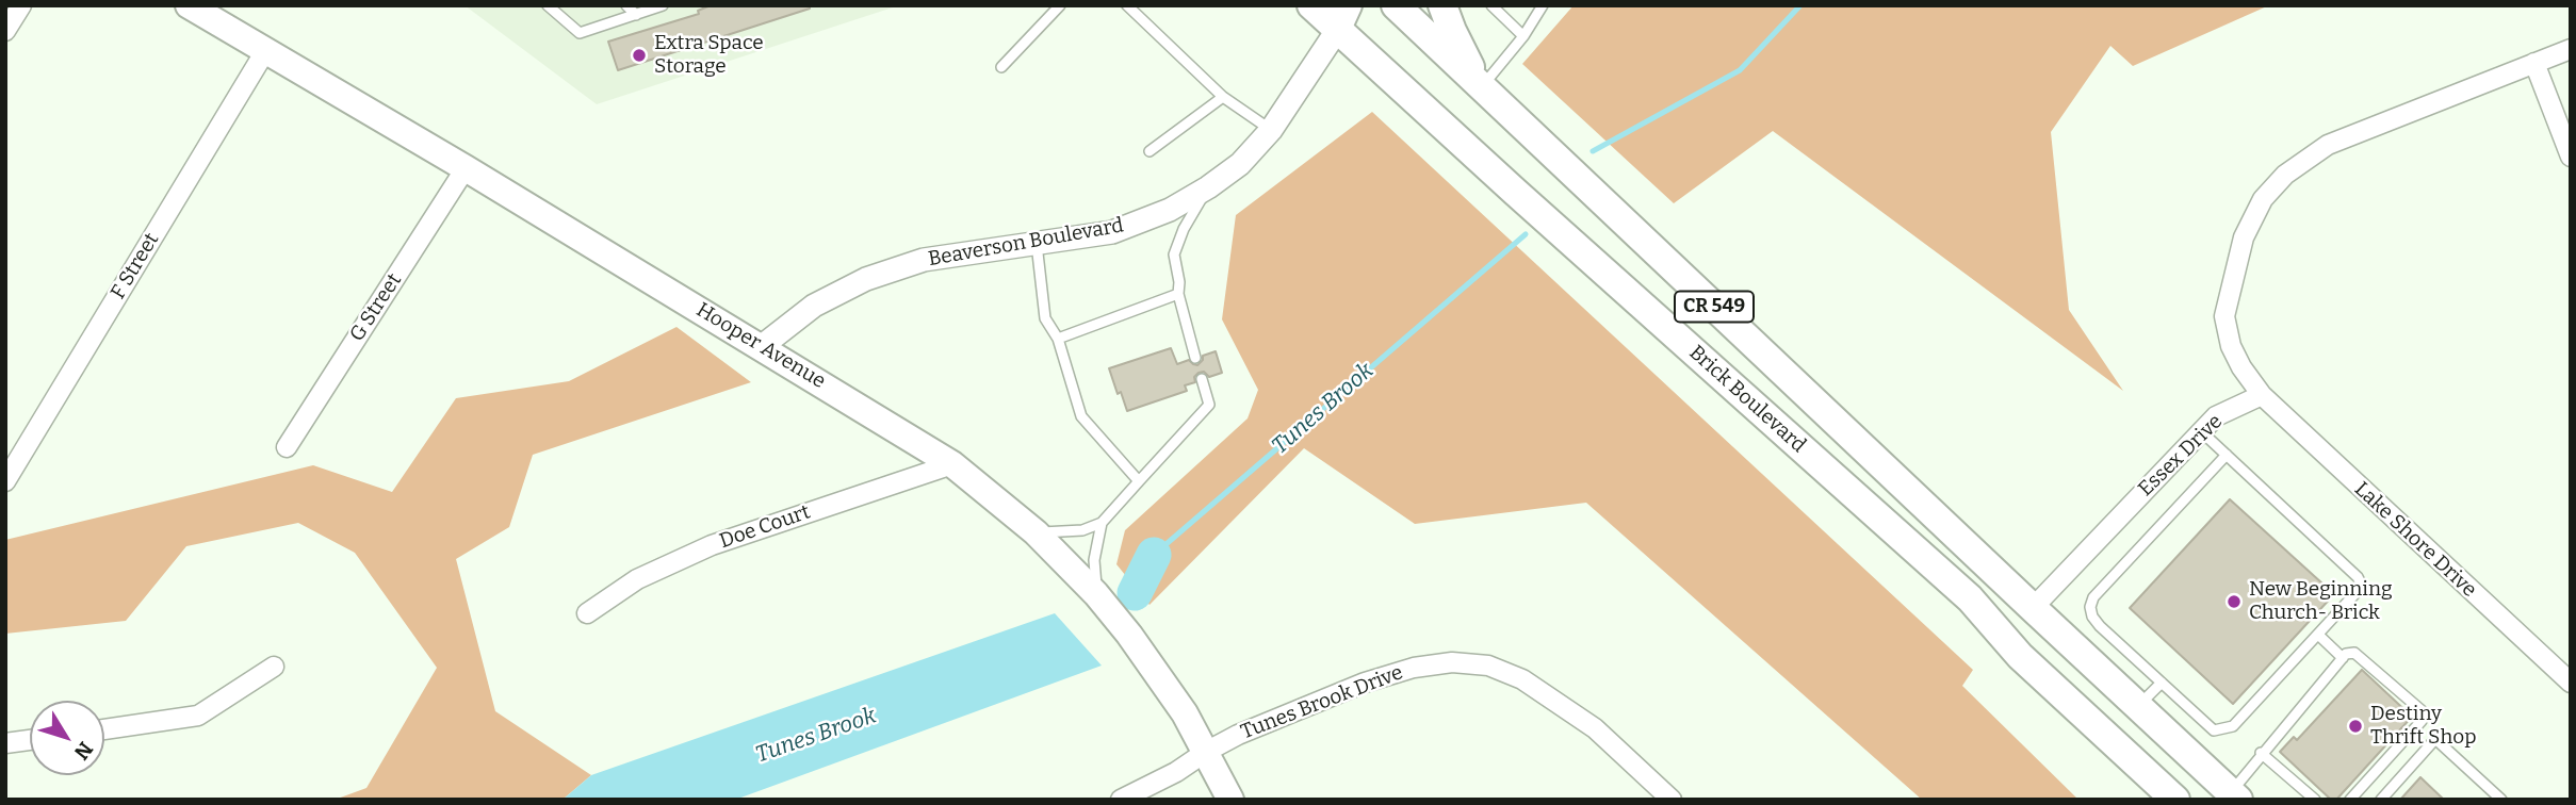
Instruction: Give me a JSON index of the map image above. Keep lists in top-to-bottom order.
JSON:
{
  "streets": {
    "main road": ["CR 549", "Hooper Avenue", "Brick Boulevard"],
    "street": [
      "Beaverson Boulevard",
      "F Street",
      "G Street",
      "Essex Drive",
      "Doe Court",
      "Lake Shore Drive",
      "Tunes Brook Drive"
    ]
  },
  "crossings": [
    ["Beaverson Boulevard", "Hooper Avenue"],
    ["Beaverson Boulevard", "Brick Boulevard"],
    ["F Street", "Hooper Avenue"],
    ["G Street", "Hooper Avenue"],
    ["Hooper Avenue", "Doe Court"],
    ["Hooper Avenue", "Tunes Brook Drive"],
    ["Brick Boulevard", "Essex Drive"],
    ["Essex Drive", "Lake Shore Drive"]
  ],
  "water": ["Tunes Brook"],
  "places": ["Extra Space Storage", "New Beginning Church- Brick", "Destiny Thrift Shop"],
  "north": "bottom right"
}
